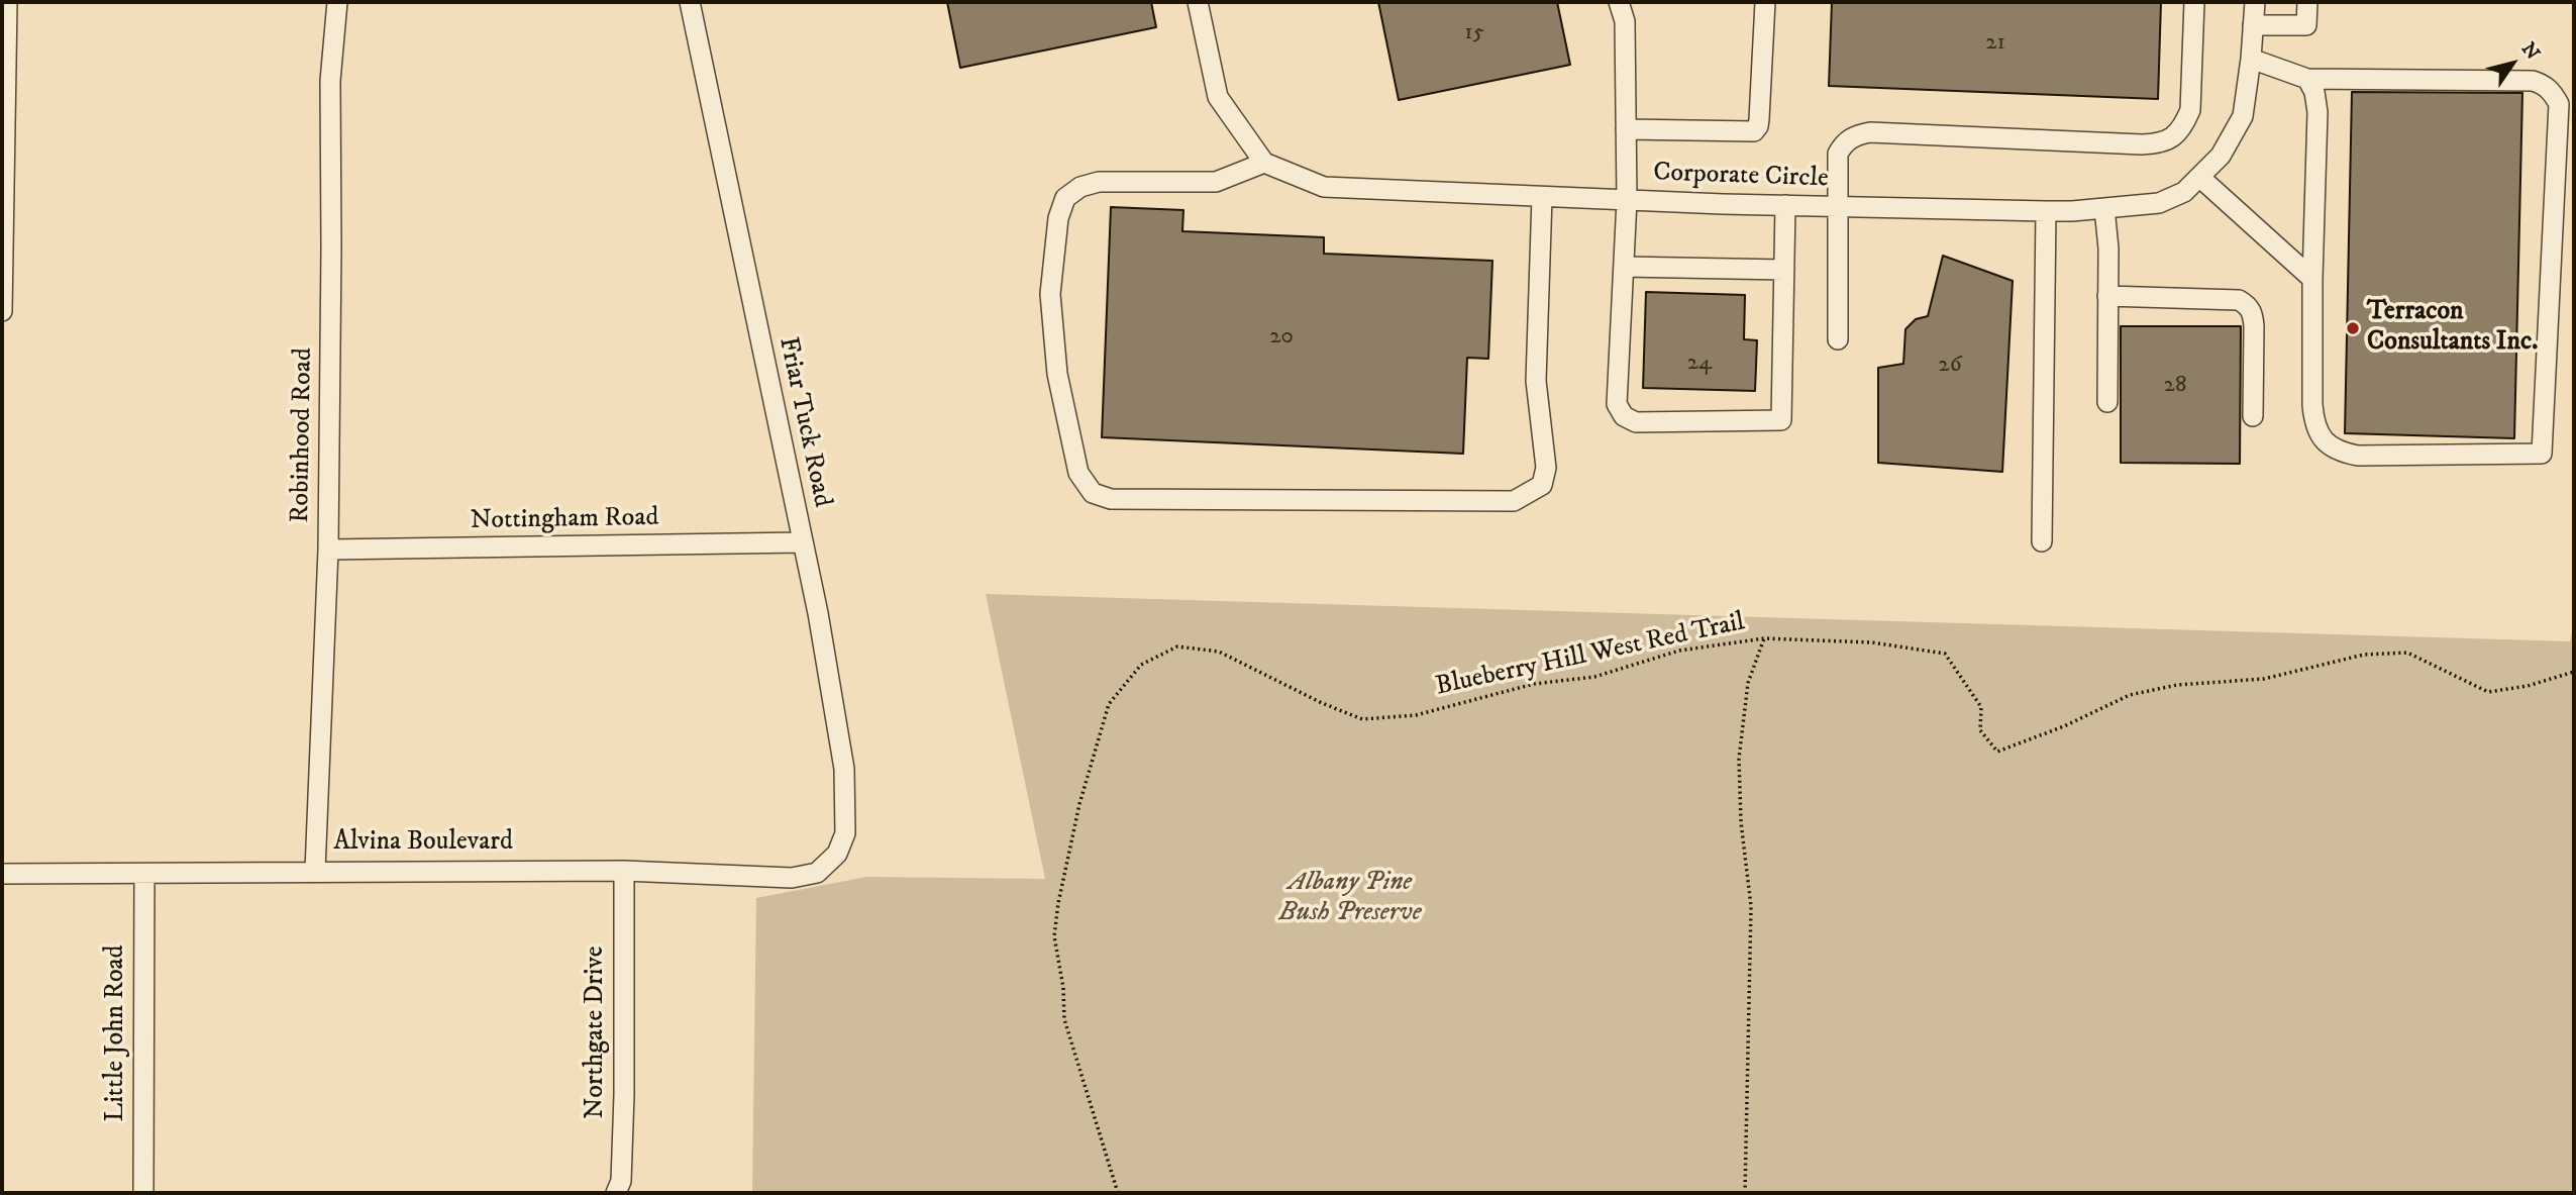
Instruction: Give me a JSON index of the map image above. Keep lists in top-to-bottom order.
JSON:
{
  "streets": {
    "street": [
      "Corporate Circle",
      "Friar Tuck Road",
      "Robinhood Road",
      "Nottingham Road",
      "Alvina Boulevard",
      "Northgate Drive",
      "Little John Road"
    ],
    "path": ["Blueberry Hill West Red Trail"]
  },
  "crossings": [
    ["Friar Tuck Road", "Nottingham Road"],
    ["Friar Tuck Road", "Alvina Boulevard"],
    ["Robinhood Road", "Nottingham Road"],
    ["Robinhood Road", "Alvina Boulevard"],
    ["Alvina Boulevard", "Northgate Drive"],
    ["Alvina Boulevard", "Little John Road"]
  ],
  "parks": ["Albany Pine Bush Preserve"],
  "places": ["Terracon Consultants Inc."],
  "house_numbers": [
    "15",
    "21",
    "20",
    "24",
    "26",
    "28"
  ],
  "north": "top right"
}
